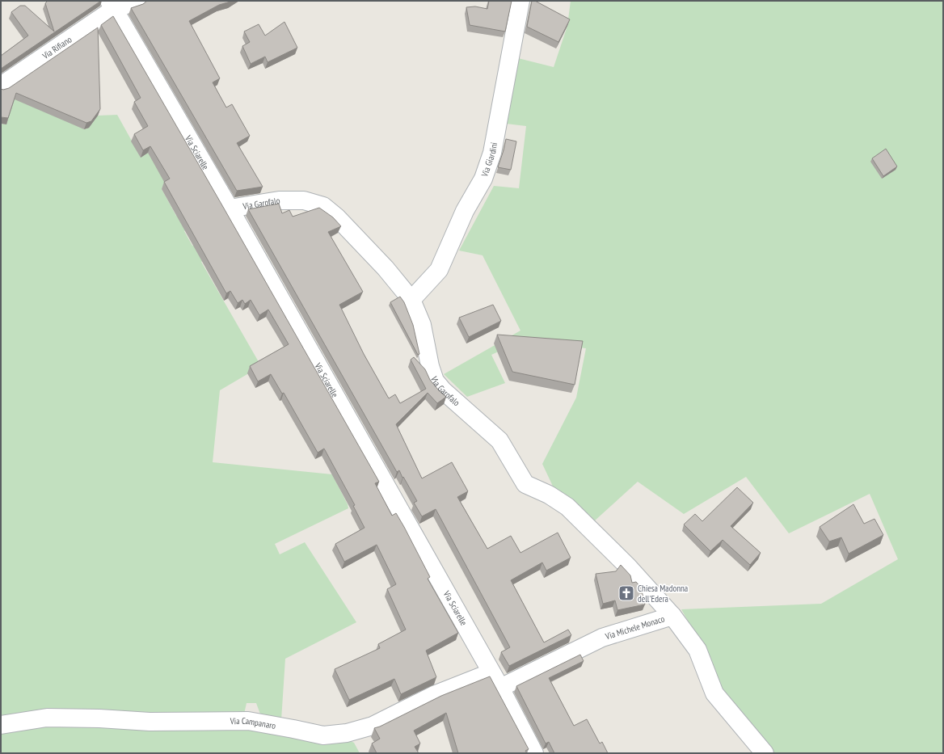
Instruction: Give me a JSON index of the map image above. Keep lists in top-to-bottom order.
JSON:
{
  "streets": {
    "street": [
      "Via Rifiano",
      "Via Sciarelle",
      "Via Giardini",
      "Via Garofalo",
      "Via Michele Monaco",
      "Via Campanaro"
    ]
  },
  "crossings": [
    ["Via Rifiano", "Via Sciarelle"],
    ["Via Sciarelle", "Via Garofalo"],
    ["Via Sciarelle", "Via Michele Monaco"],
    ["Via Sciarelle", "Via Campanaro"],
    ["Via Giardini", "Via Garofalo"],
    ["Via Garofalo", "Via Michele Monaco"]
  ],
  "places": {
    "church": ["Chiesa Madonna dell'Edera"]
  }
}
